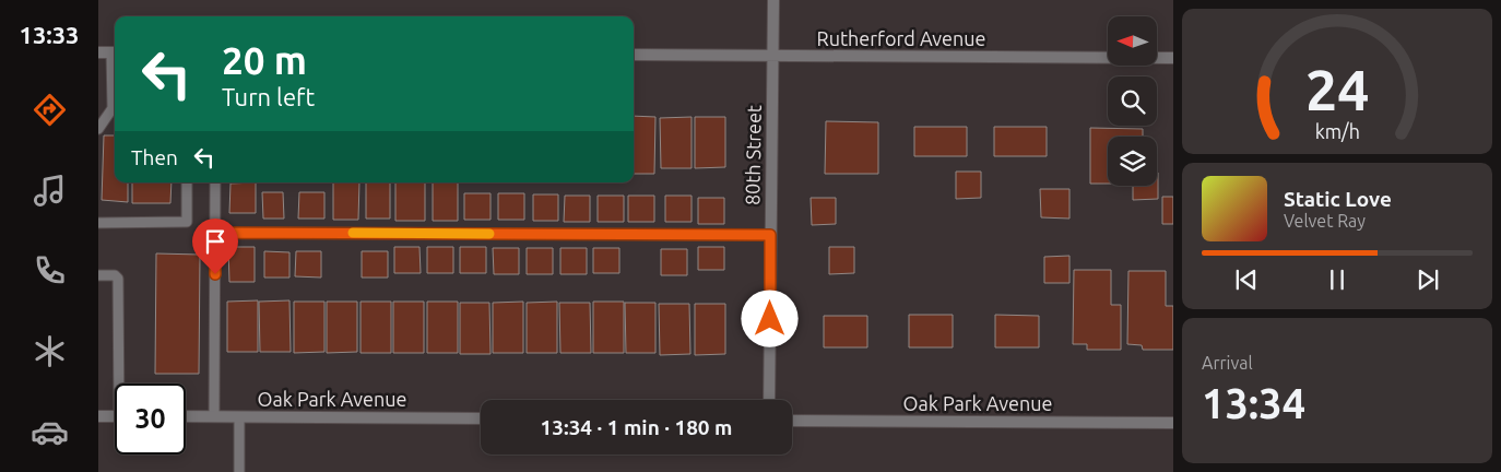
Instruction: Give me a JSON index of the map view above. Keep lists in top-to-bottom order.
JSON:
{
  "streets": {
    "street": ["Rutherford Avenue", "80th Street", "Oak Park Avenue"]
  },
  "crossings": [
    ["Rutherford Avenue", "80th Street"]
  ],
  "north": "left",
  "page": {
    "tabs": "13:33",
    "turn": ["20 m", "Turn left"],
    "then": "Then",
    "song": ["Static Love", "Velvet Ray"],
    "tile": ["Arrival", "13:34"],
    "limit": "30",
    "trip": "13:34 · 1 min · 180 m",
    "gauge": ["24", "km/h"]
  }
}
